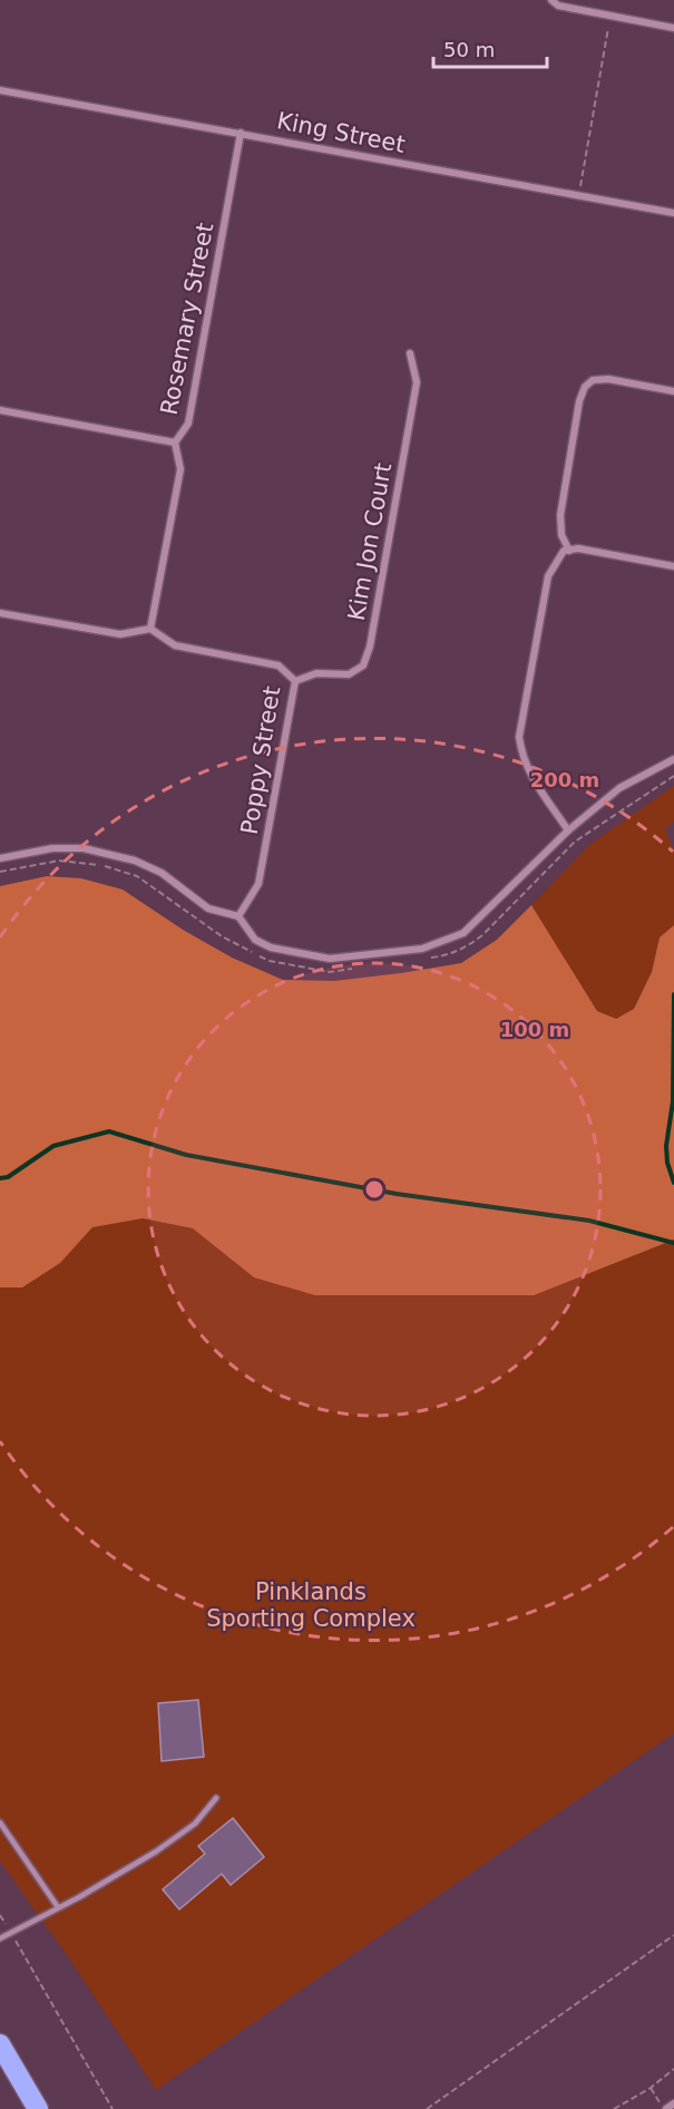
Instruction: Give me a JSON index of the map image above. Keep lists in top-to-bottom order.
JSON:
{
  "streets": {
    "street": [
      "King Street",
      "Rosemary Street",
      "Kim Jon Court",
      "Poppy Street"
    ]
  },
  "crossings": [
    ["King Street", "Rosemary Street"],
    ["Rosemary Street", "Poppy Street"],
    ["Kim Jon Court", "Poppy Street"]
  ],
  "parks": ["Pinklands Sporting Complex"],
  "scale_bar": "50 m",
  "rings": ["200 m", "100 m"]
}
